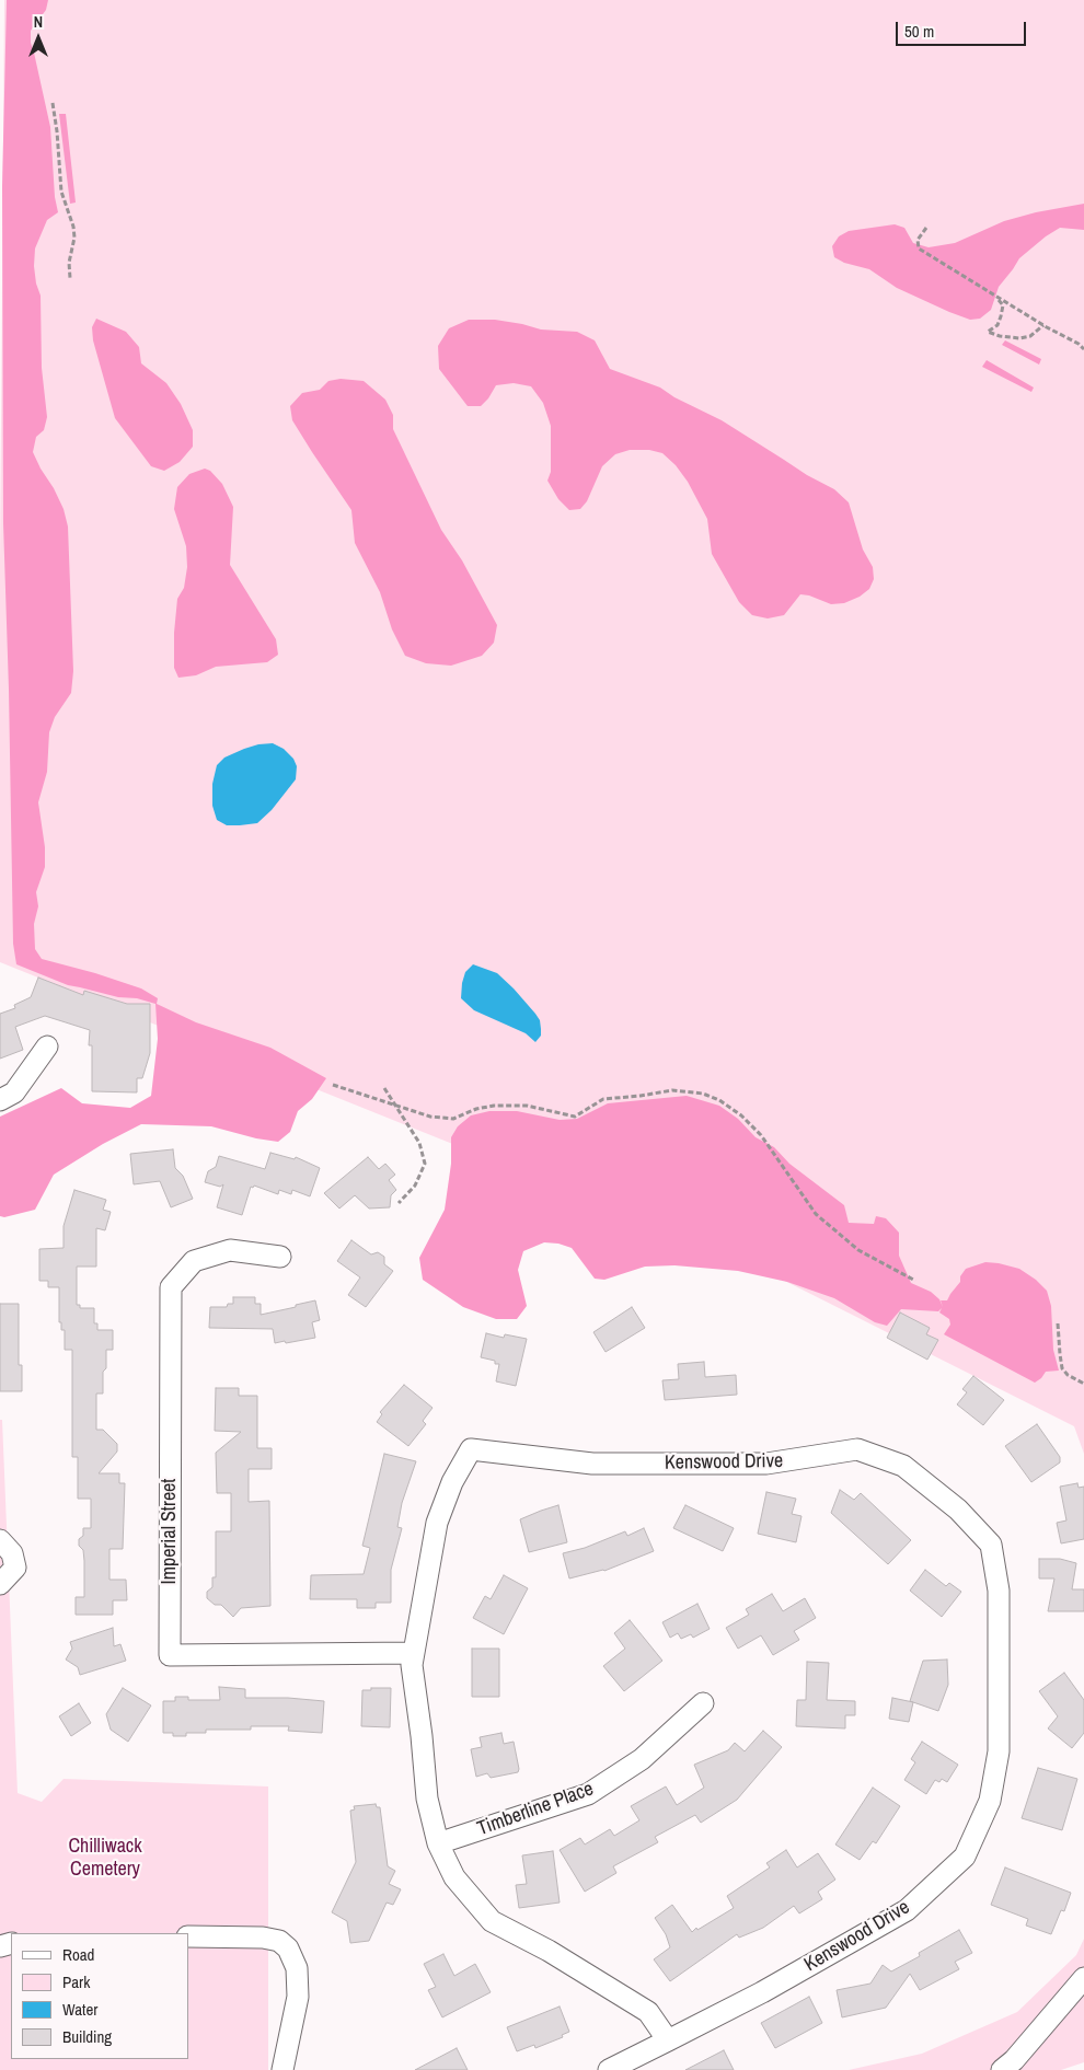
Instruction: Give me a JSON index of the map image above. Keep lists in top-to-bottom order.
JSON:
{
  "streets": {
    "street": ["Kenswood Drive", "Imperial Street", "Timberline Place"]
  },
  "crossings": [
    ["Kenswood Drive", "Imperial Street"],
    ["Kenswood Drive", "Timberline Place"]
  ],
  "parks": ["Chilliwack Cemetery"],
  "legend": [
    "Road",
    "Park",
    "Water",
    "Building"
  ],
  "scale_bar": "50 m",
  "north": "top"
}
